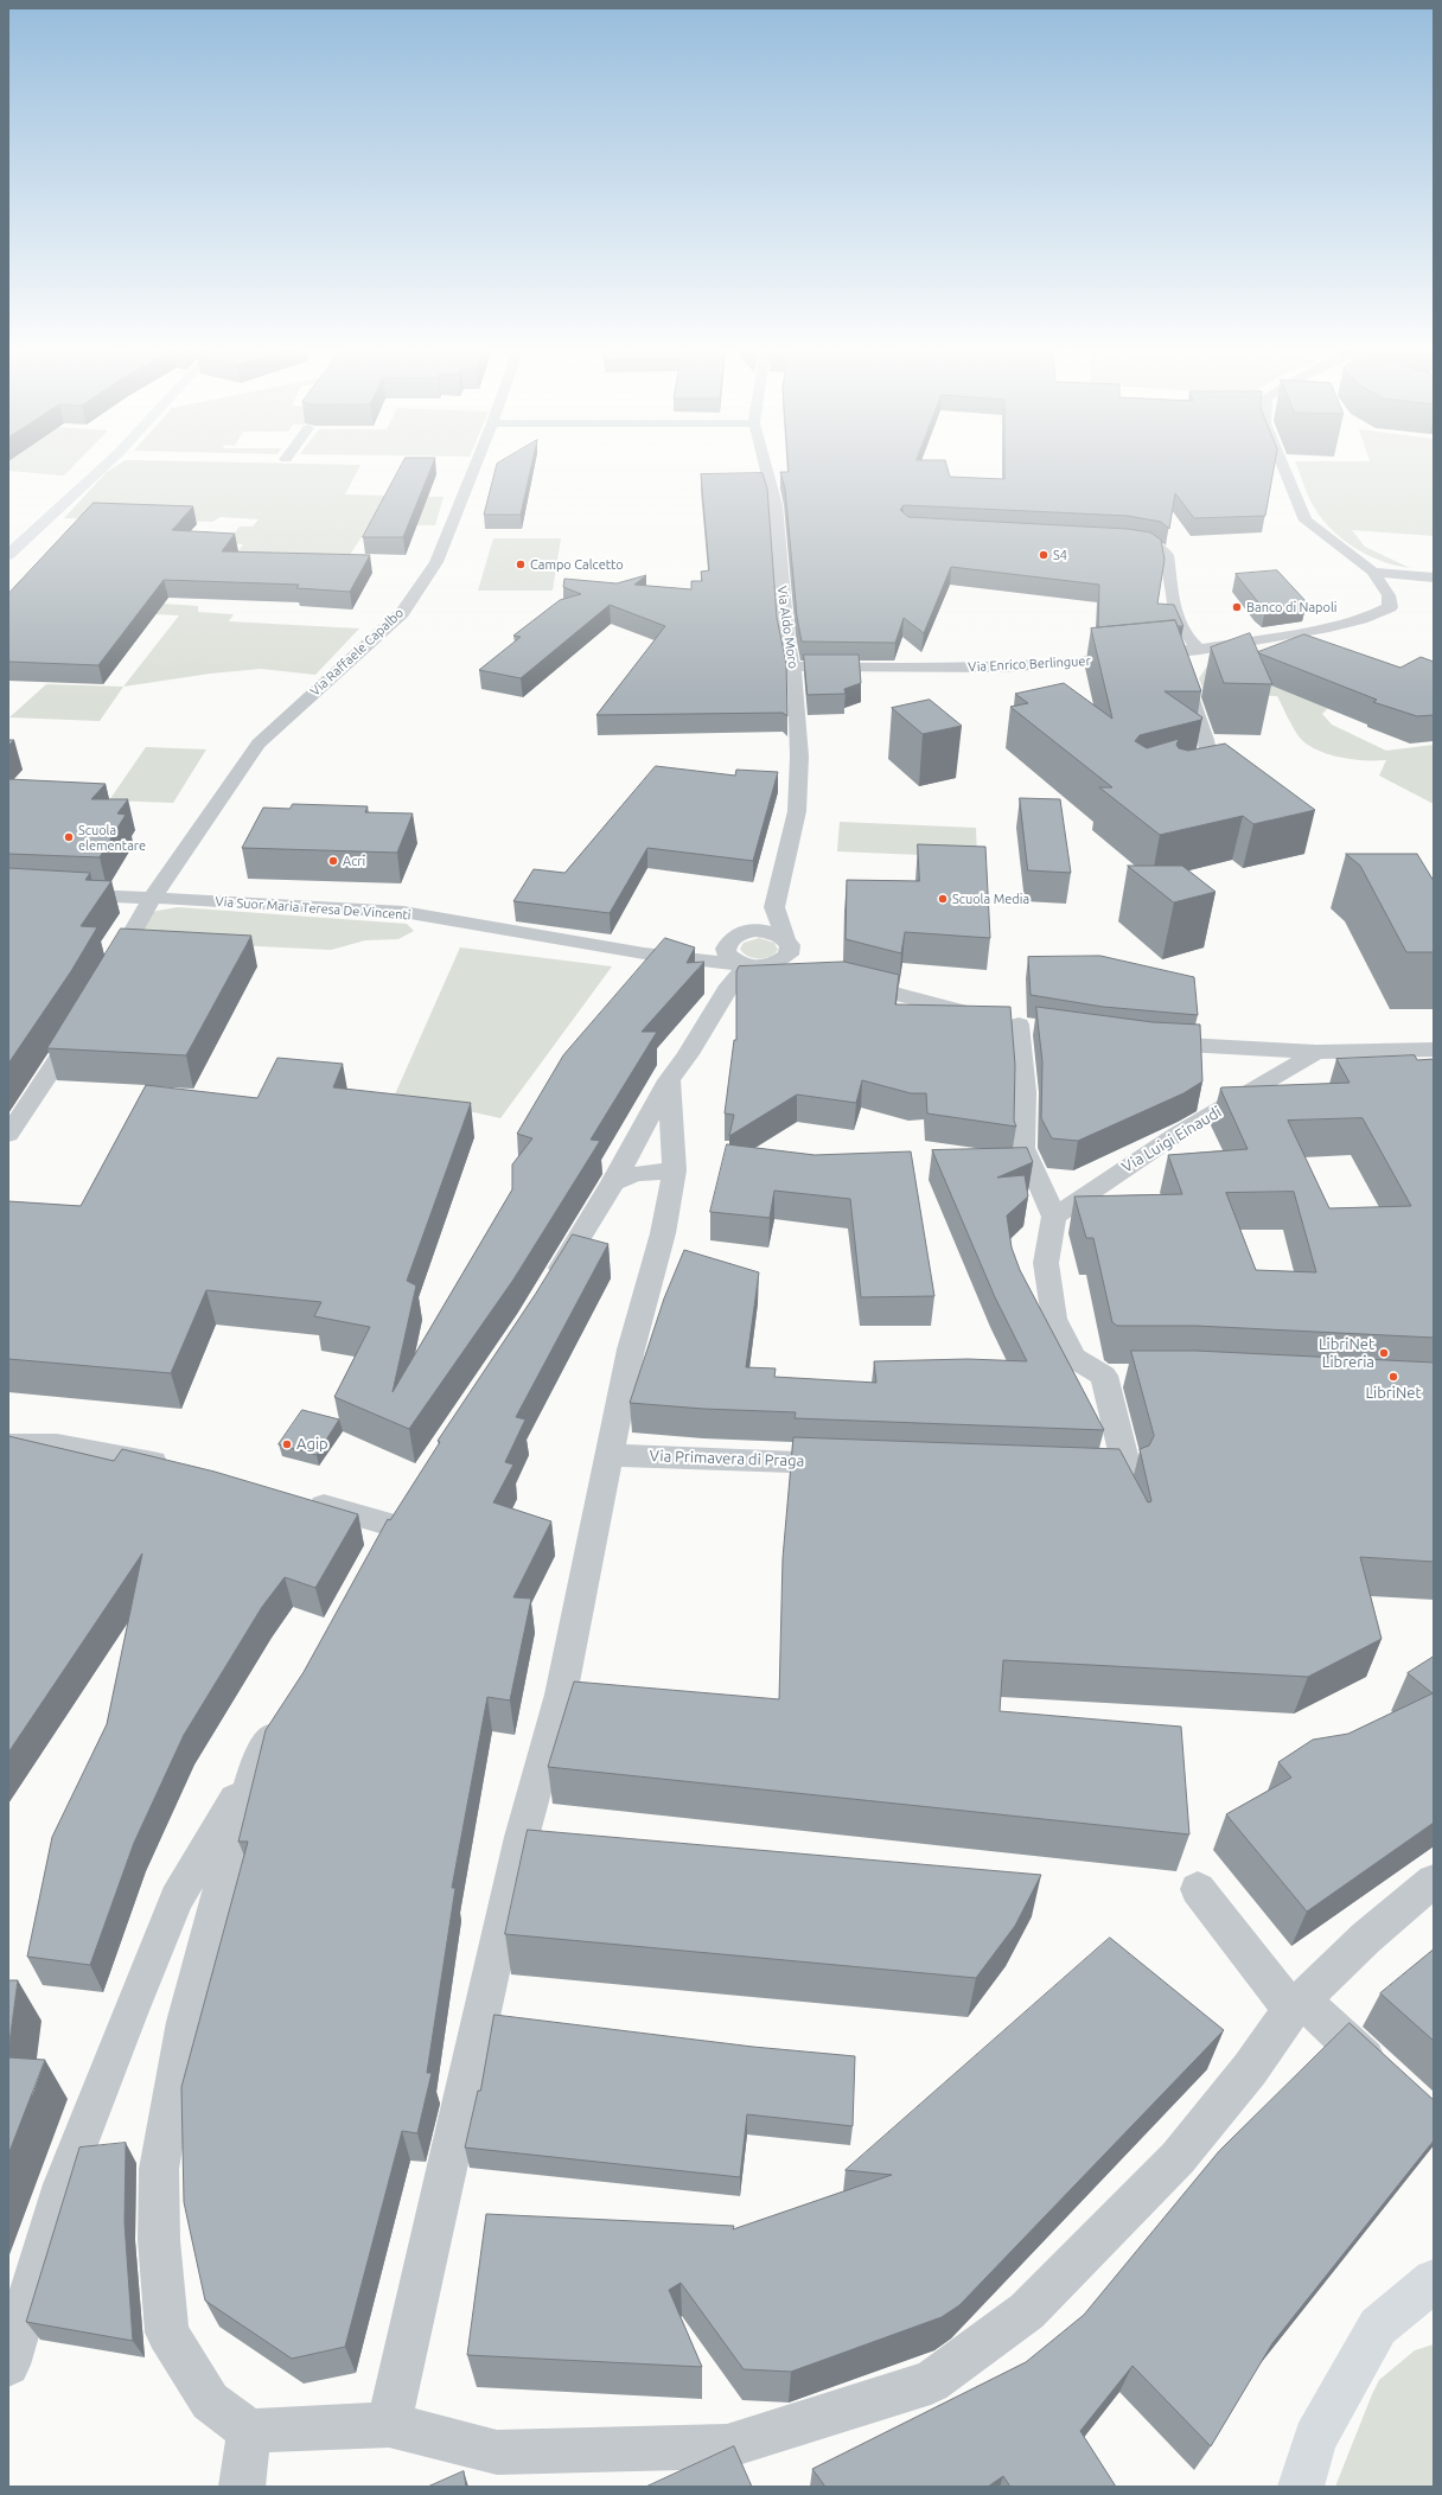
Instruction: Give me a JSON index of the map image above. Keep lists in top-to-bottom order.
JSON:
{
  "streets": {
    "street": [
      "Via Aldo Moro",
      "Via Raffaele Capalbo",
      "Via Enrico Berlinguer",
      "Via Suor Maria Teresa De Vincenti",
      "Via Luigi Einaudi",
      "Via Primavera di Praga"
    ]
  },
  "crossings": [
    ["Via Aldo Moro", "Via Enrico Berlinguer"],
    ["Via Raffaele Capalbo", "Via Suor Maria Teresa De Vincenti"]
  ],
  "places": [
    "S4",
    "Campo Calcetto",
    "Banco di Napoli",
    "Scuola elementare",
    "Acri",
    "Scuola Media",
    "LibriNet Libreria",
    "LibriNet",
    "Agip"
  ]
}
